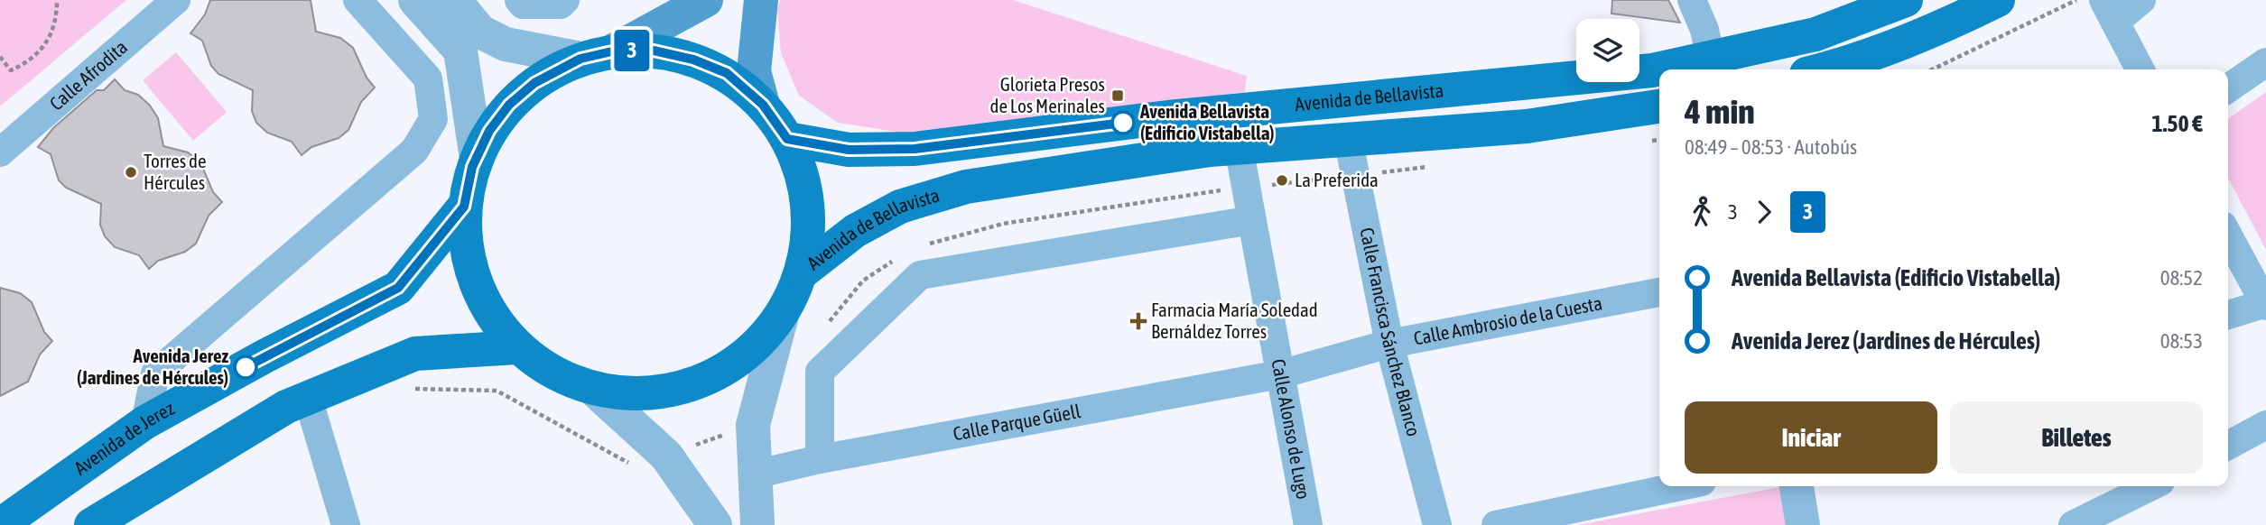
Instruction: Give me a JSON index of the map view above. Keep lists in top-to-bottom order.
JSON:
{
  "streets": {
    "main road": ["Avenida de Bellavista", "Avenida de Jerez"],
    "street": [
      "Calle Afrodita",
      "Calle Ambrosio de la Cuesta",
      "Calle Francisca Sánchez Blanco",
      "Calle Parque Güell",
      "Calle Alonso de Lugo"
    ]
  },
  "crossings": [
    ["Avenida de Bellavista", "Calle Francisca Sánchez Blanco"],
    ["Avenida de Bellavista", "Calle Alonso de Lugo"],
    ["Calle Ambrosio de la Cuesta", "Calle Francisca Sánchez Blanco"],
    ["Calle Ambrosio de la Cuesta", "Calle Parque Güell"],
    ["Calle Ambrosio de la Cuesta", "Calle Alonso de Lugo"],
    ["Calle Parque Güell", "Calle Alonso de Lugo"]
  ],
  "places": {
    "transit": ["Glorieta Presos de Los Merinales"],
    "other": [
      "Avenida Bellavista (Edificio Vistabella)",
      "Torres de Hércules",
      "La Preferida",
      "Avenida Jerez (Jardines de Hércules)"
    ],
    "health": ["Farmacia María Soledad Bernáldez Torres"]
  },
  "lines": ["bus line 3"],
  "page": {
    "on_map": "3",
    "heading": ["4 min", "08:49 – 08:53 · Autobús", "1.50 €"],
    "legs": ["3", "3"],
    "list": [
      {
        "name": "Avenida Bellavista (Edificio Vistabella)",
        "value": "08:52"
      },
      {
        "name": "Avenida Jerez (Jardines de Hércules)",
        "value": "08:53"
      }
    ],
    "buttons": ["Iniciar", "Billetes"]
  }
}
